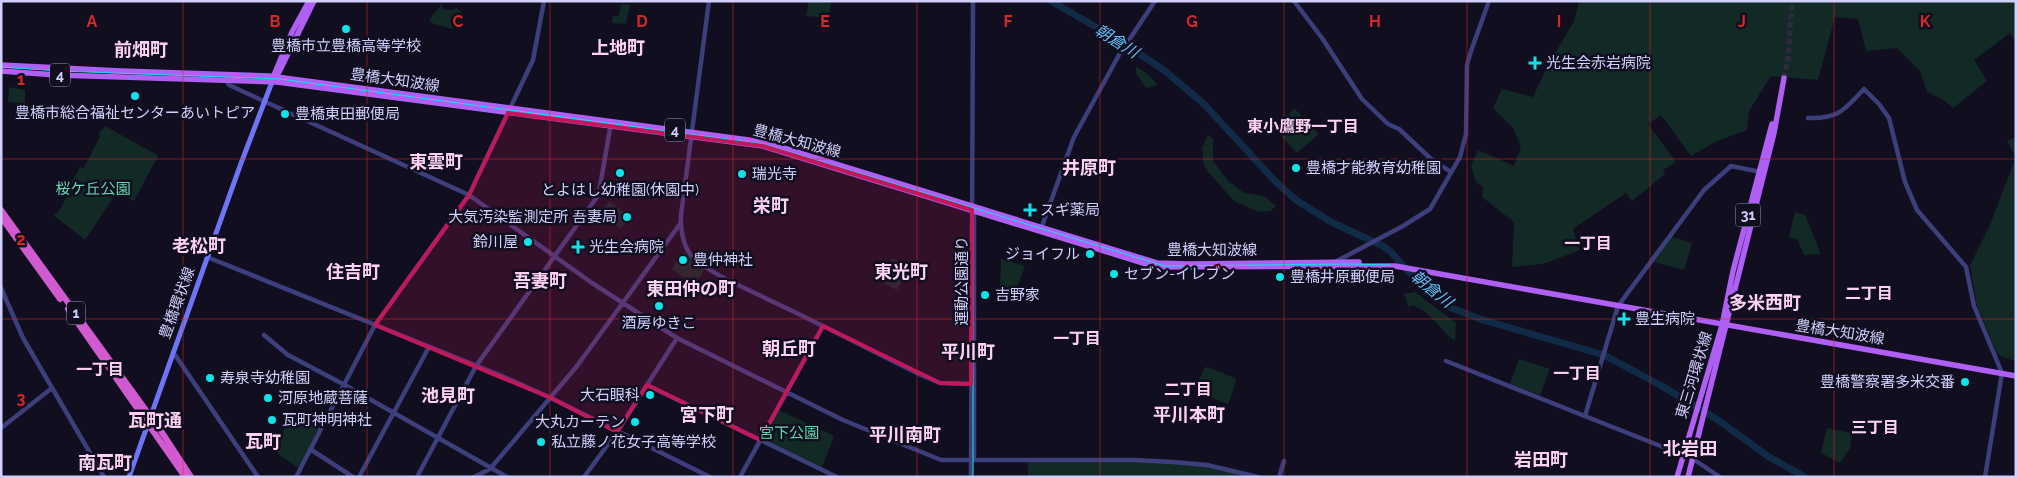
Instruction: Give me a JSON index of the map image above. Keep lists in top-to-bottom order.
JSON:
{
  "streets": {
    "highway": ["1"],
    "main road": [
      "4",
      "豊橋大知波線",
      "31",
      "豊橋環状線",
      "東三河環状線"
    ],
    "street": ["運動公園通り"]
  },
  "crossings": [
    ["豊橋大知波線", "運動公園通り"],
    ["豊橋大知波線", "豊橋環状線"],
    ["豊橋大知波線", "東三河環状線"],
    ["豊橋環状線", "1"]
  ],
  "districts": [
    "上地町",
    "前畑町",
    "東小鷹野一丁目",
    "東雲町",
    "井原町",
    "栄町",
    "一丁目",
    "老松町",
    "住吉町",
    "東光町",
    "吾妻町",
    "東田仲の町",
    "二丁目",
    "多米西町",
    "一丁目",
    "朝丘町",
    "平川町",
    "一丁目",
    "一丁目",
    "二丁目",
    "池見町",
    "宮下町",
    "平川本町",
    "瓦町通",
    "三丁目",
    "平川南町",
    "瓦町",
    "北岩田",
    "岩田町",
    "南瓦町"
  ],
  "water": ["朝倉川"],
  "parks": ["桜ケ丘公園", "宮下公園"],
  "places": {
    "other": [
      "豊橋市立豊橋高等学校",
      "豊橋市総合福祉センターあいトピア",
      "豊橋東田郵便局",
      "豊橋才能教育幼稚園",
      "とよはし幼稚園(休園中)",
      "瑞光寺",
      "大気汚染監測定所 吾妻局",
      "鈴川屋",
      "ジョイフル",
      "豊仲神社",
      "セブン-イレブン",
      "豊橋井原郵便局",
      "吉野家",
      "酒房ゆきこ",
      "寿泉寺幼稚園",
      "豊橋警察署多米交番",
      "大石眼科",
      "河原地蔵菩薩",
      "瓦町神明神社",
      "大丸カーテン",
      "私立藤ノ花女子高等学校"
    ],
    "health": [
      "光生会赤岩病院",
      "スギ薬局",
      "光生会病院",
      "豊生病院"
    ]
  },
  "grid": {
    "columns": [
      "A",
      "B",
      "C",
      "D",
      "E",
      "F",
      "G",
      "H",
      "I",
      "J",
      "K"
    ],
    "rows": ["1", "2", "3"]
  }
}
